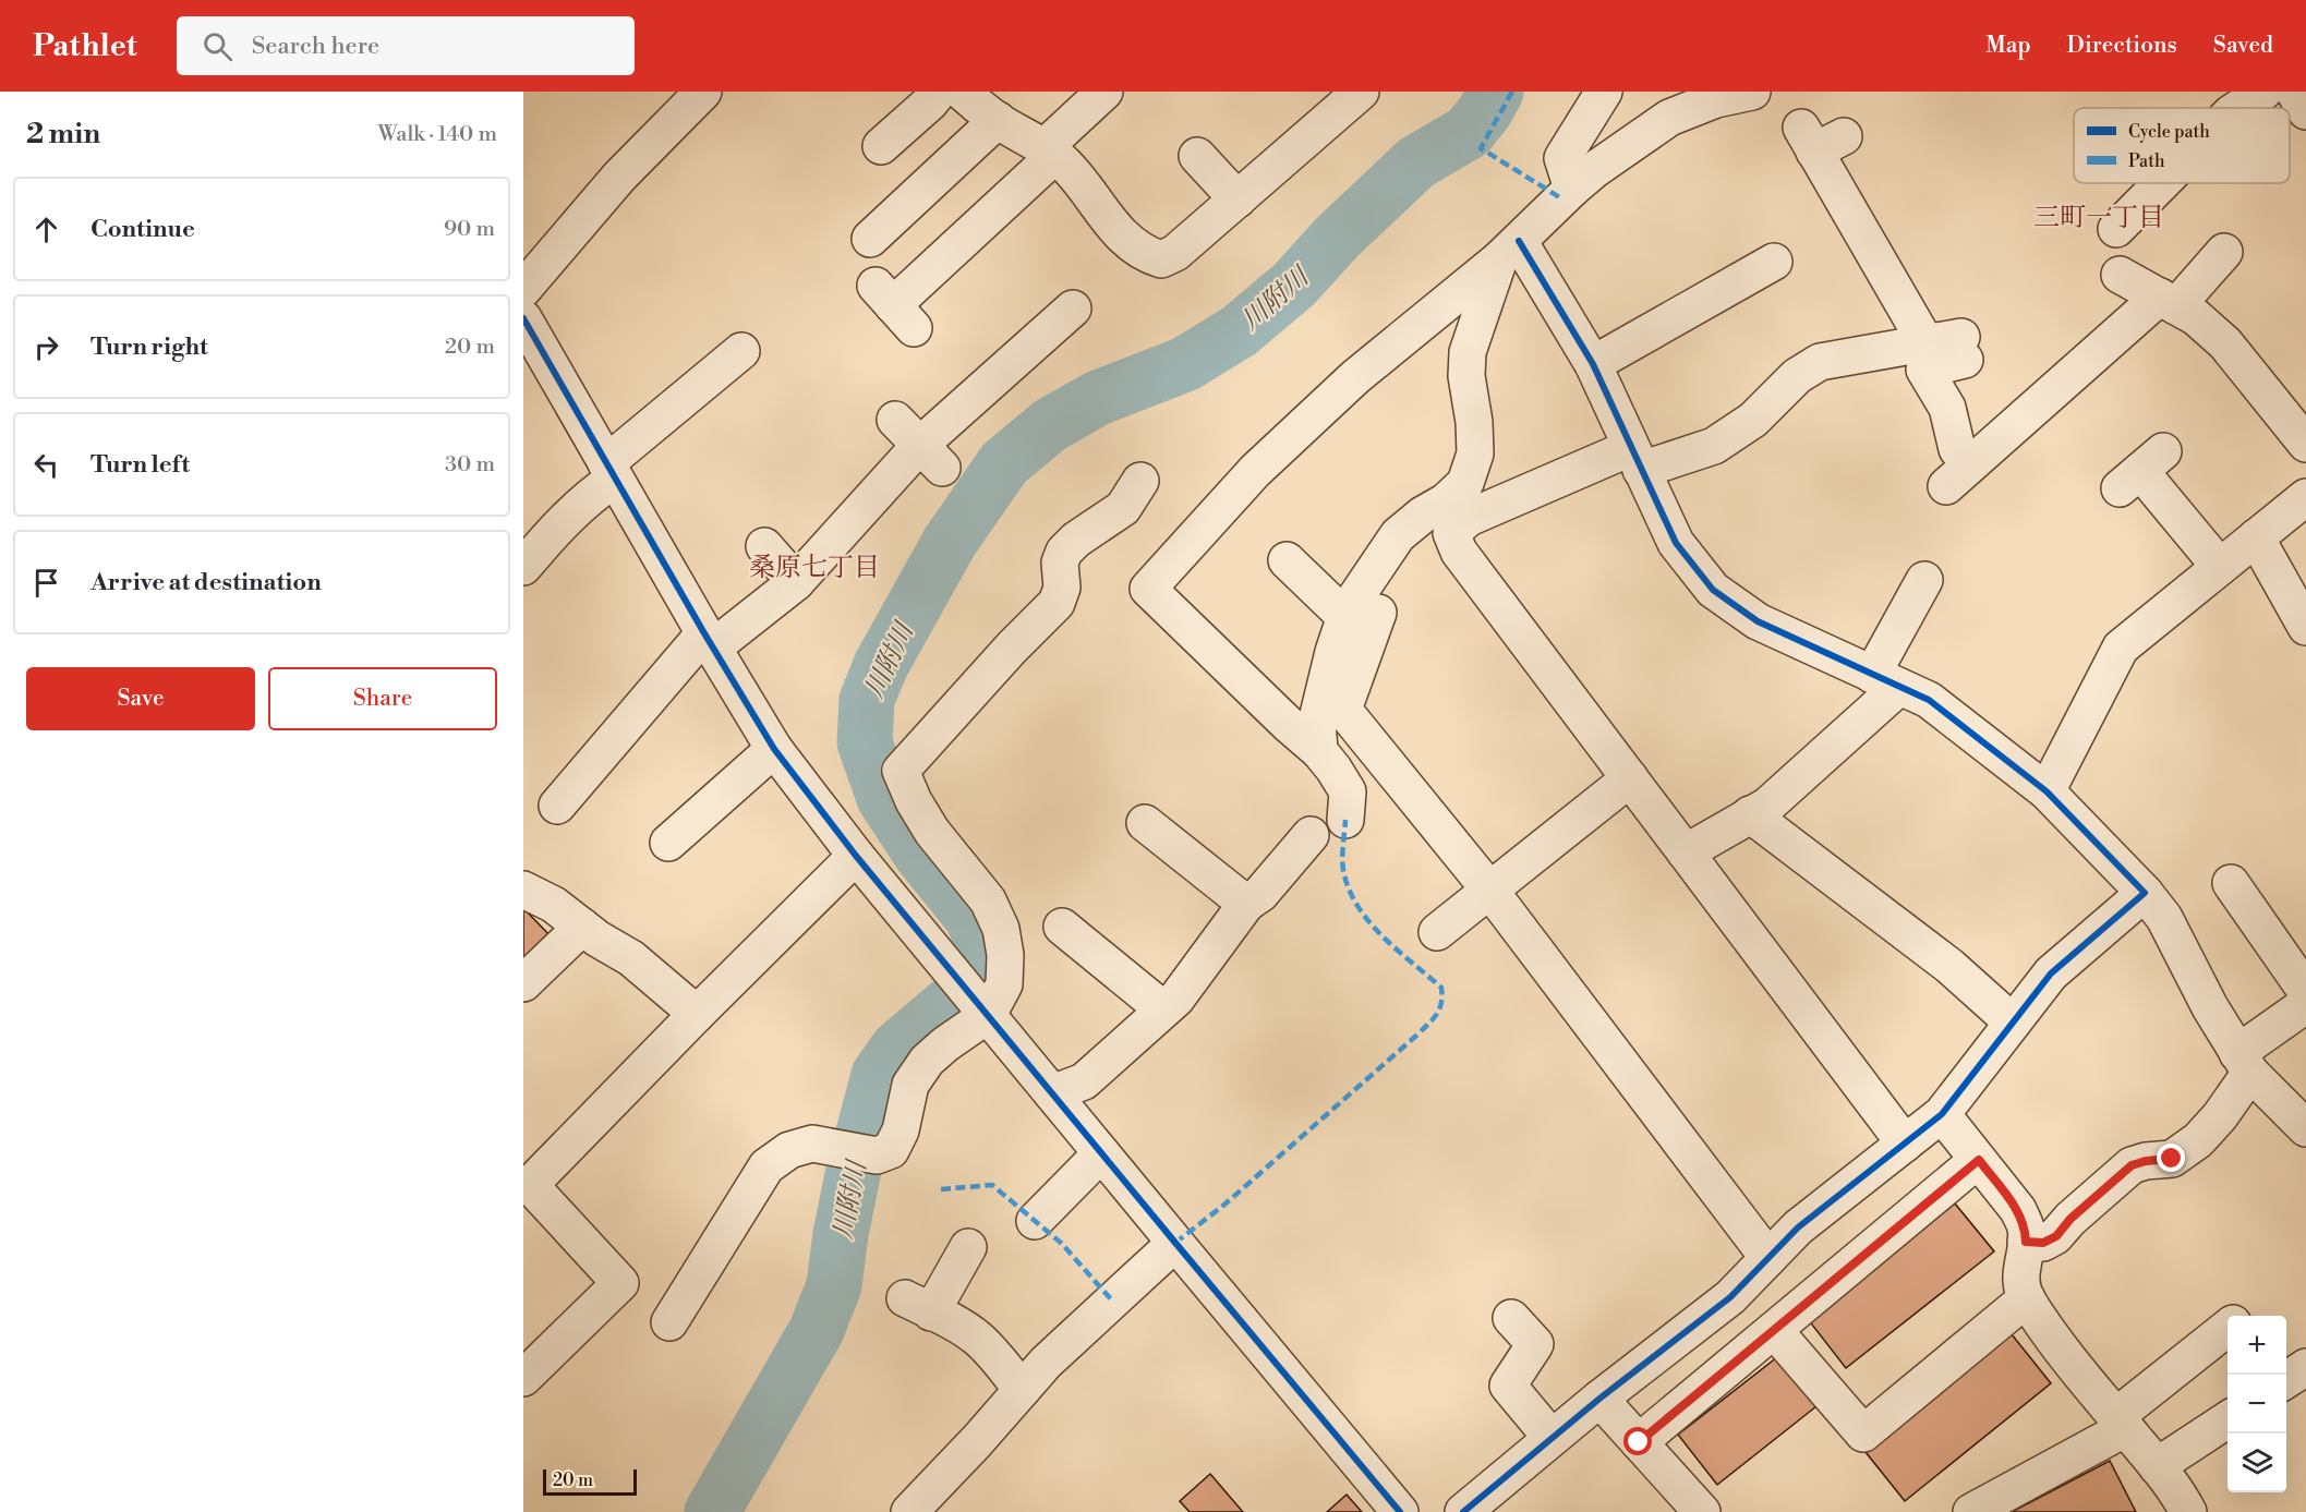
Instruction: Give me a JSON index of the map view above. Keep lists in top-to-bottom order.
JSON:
{
  "districts": ["三町一丁目", "桑原七丁目"],
  "water": ["川附川"],
  "legend": ["Cycle path", "Path"],
  "scale_bar": "20 m",
  "page": {
    "header": "Pathlet",
    "search": "Search here",
    "nav": ["Map", "Directions", "Saved"],
    "heading": ["2 min", "Walk · 140 m"],
    "list": [
      ["Continue", "90 m"],
      ["Turn right", "20 m"],
      ["Turn left", "30 m"],
      "Arrive at destination"
    ],
    "buttons": ["Save", "Share"],
    "map_buttons": ["+", "−"],
    "scale": "20 m"
  }
}
